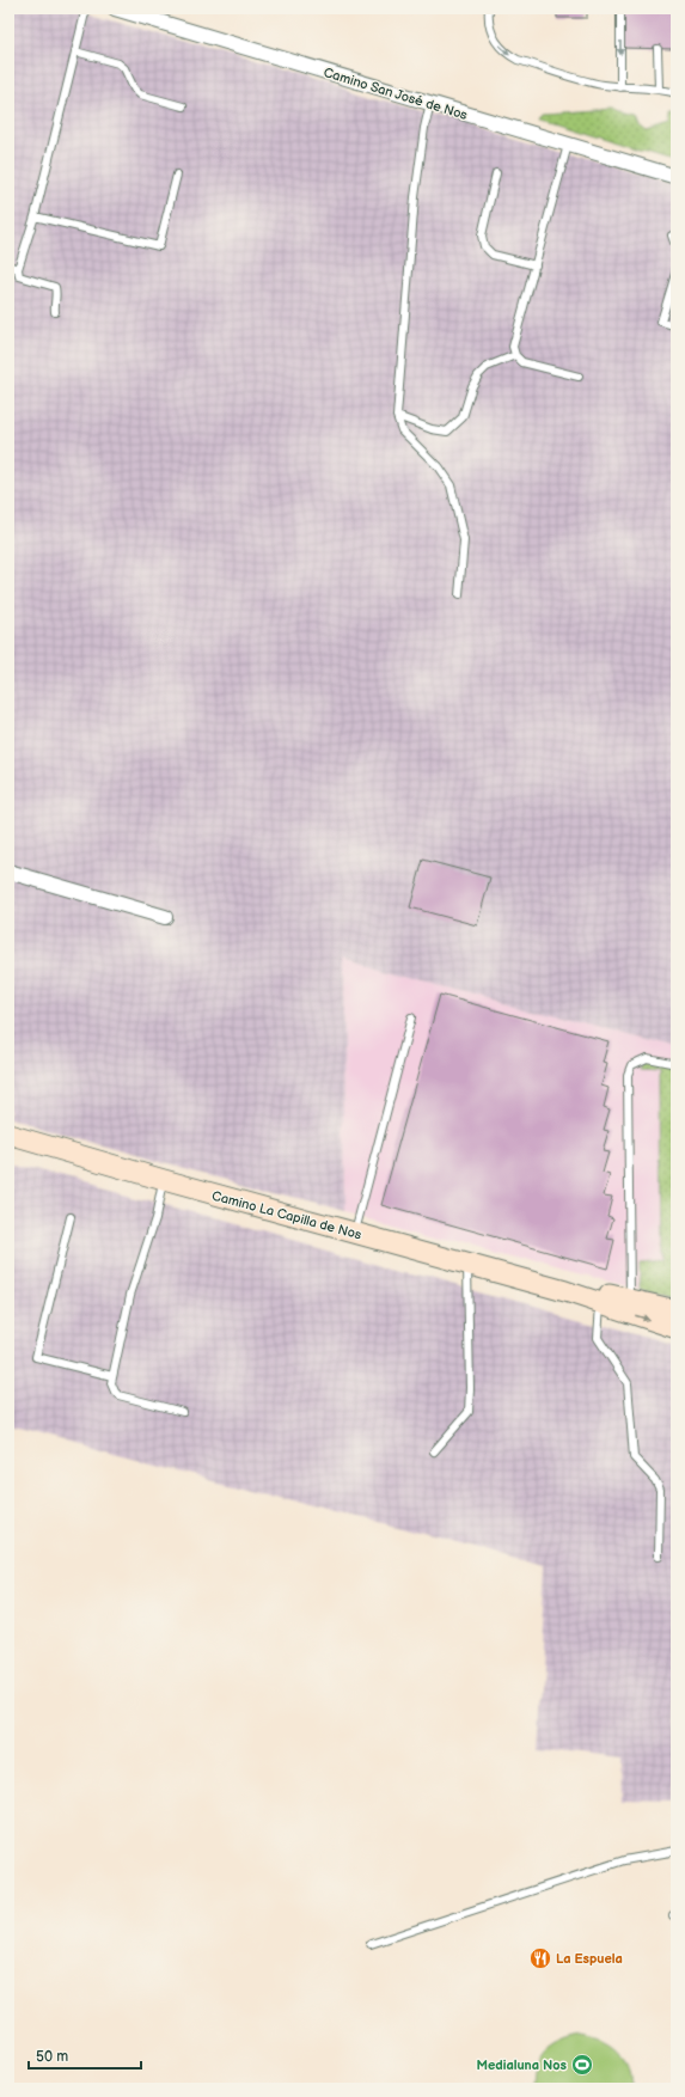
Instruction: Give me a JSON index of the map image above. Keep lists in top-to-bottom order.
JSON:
{
  "streets": {
    "main road": ["Camino La Capilla de Nos"],
    "street": ["Camino San José de Nos"]
  },
  "places": {
    "restaurant": ["La Espuela"],
    "sports": ["Medialuna Nos"]
  },
  "scale_bar": "50 m"
}
